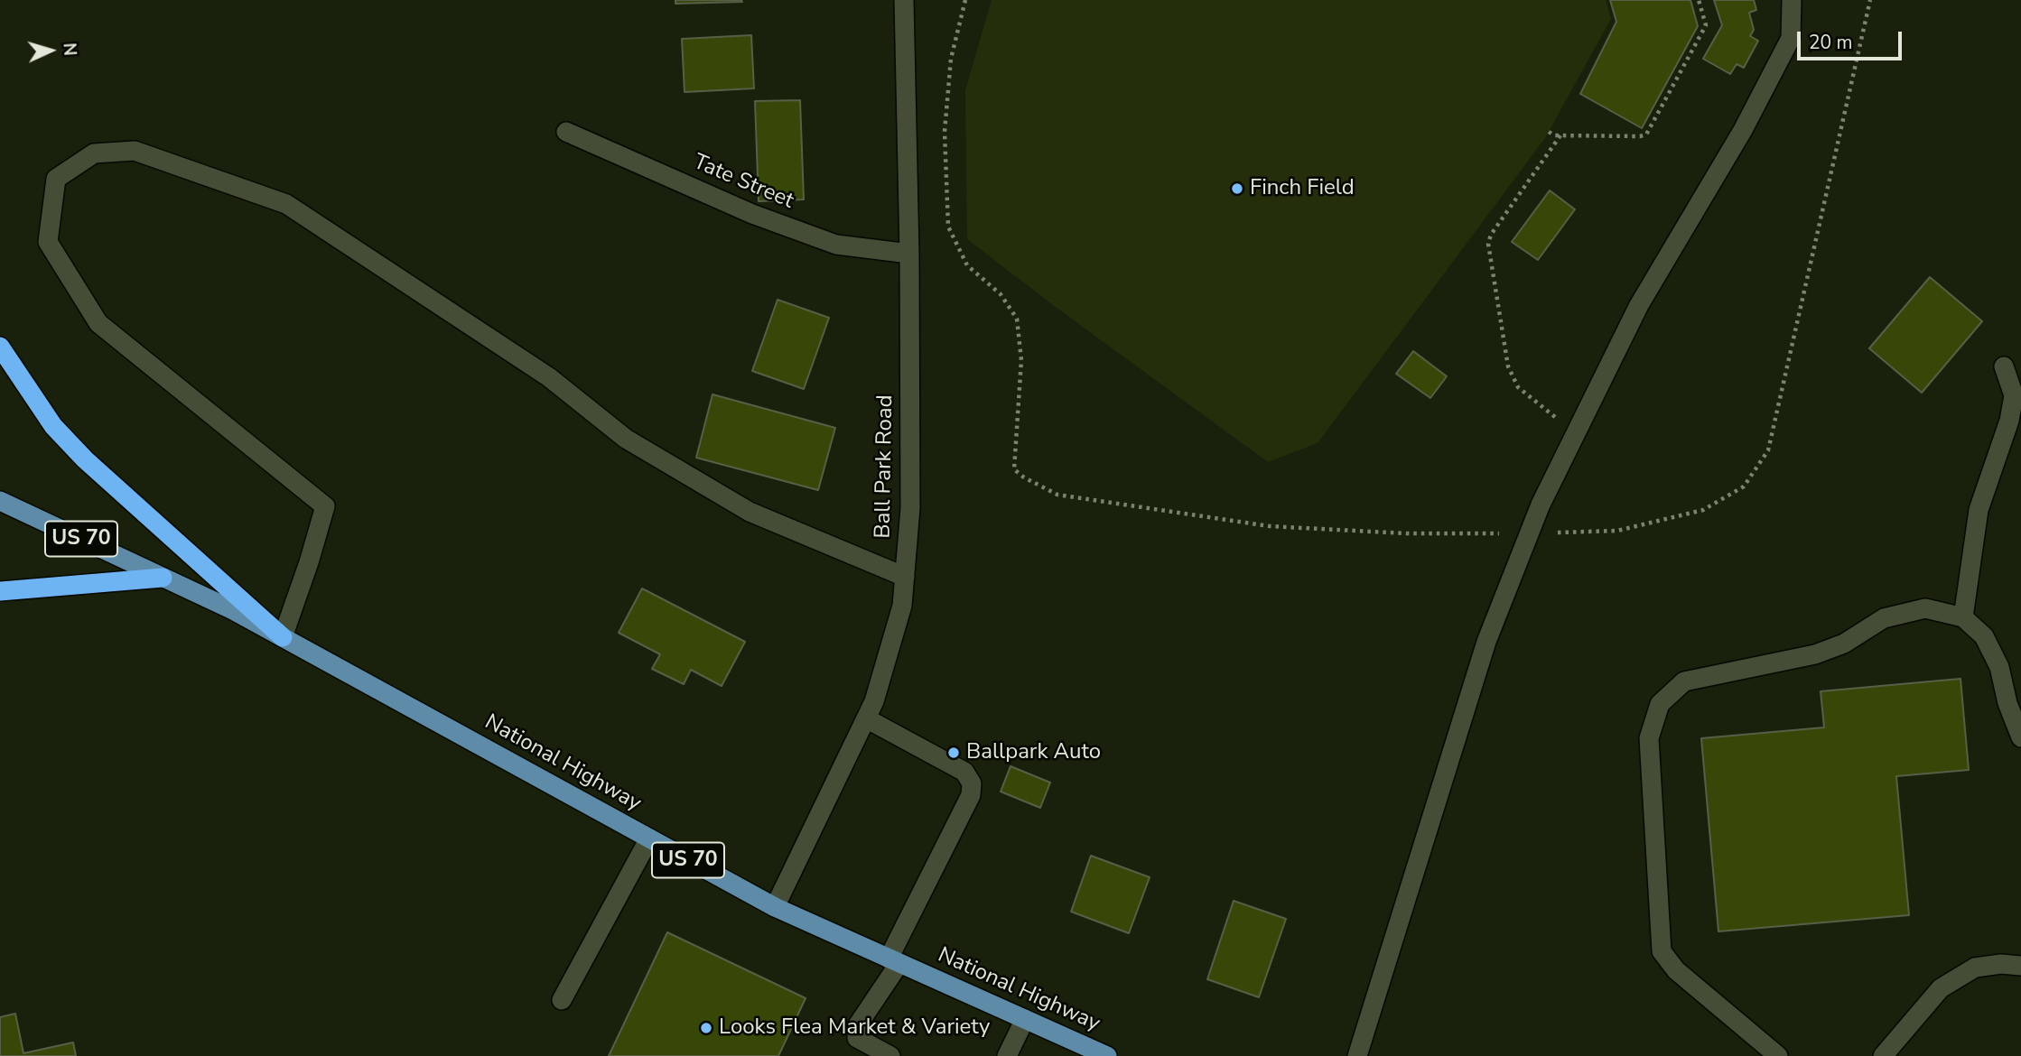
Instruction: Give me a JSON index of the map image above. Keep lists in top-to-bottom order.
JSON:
{
  "streets": {
    "main road": ["US 70", "National Highway"],
    "street": ["Tate Street", "Ball Park Road"]
  },
  "crossings": [
    ["Tate Street", "Ball Park Road"],
    ["Ball Park Road", "National Highway"]
  ],
  "places": ["Finch Field", "Ballpark Auto", "Looks Flea Market & Variety"],
  "scale_bar": "20 m",
  "north": "right"
}
